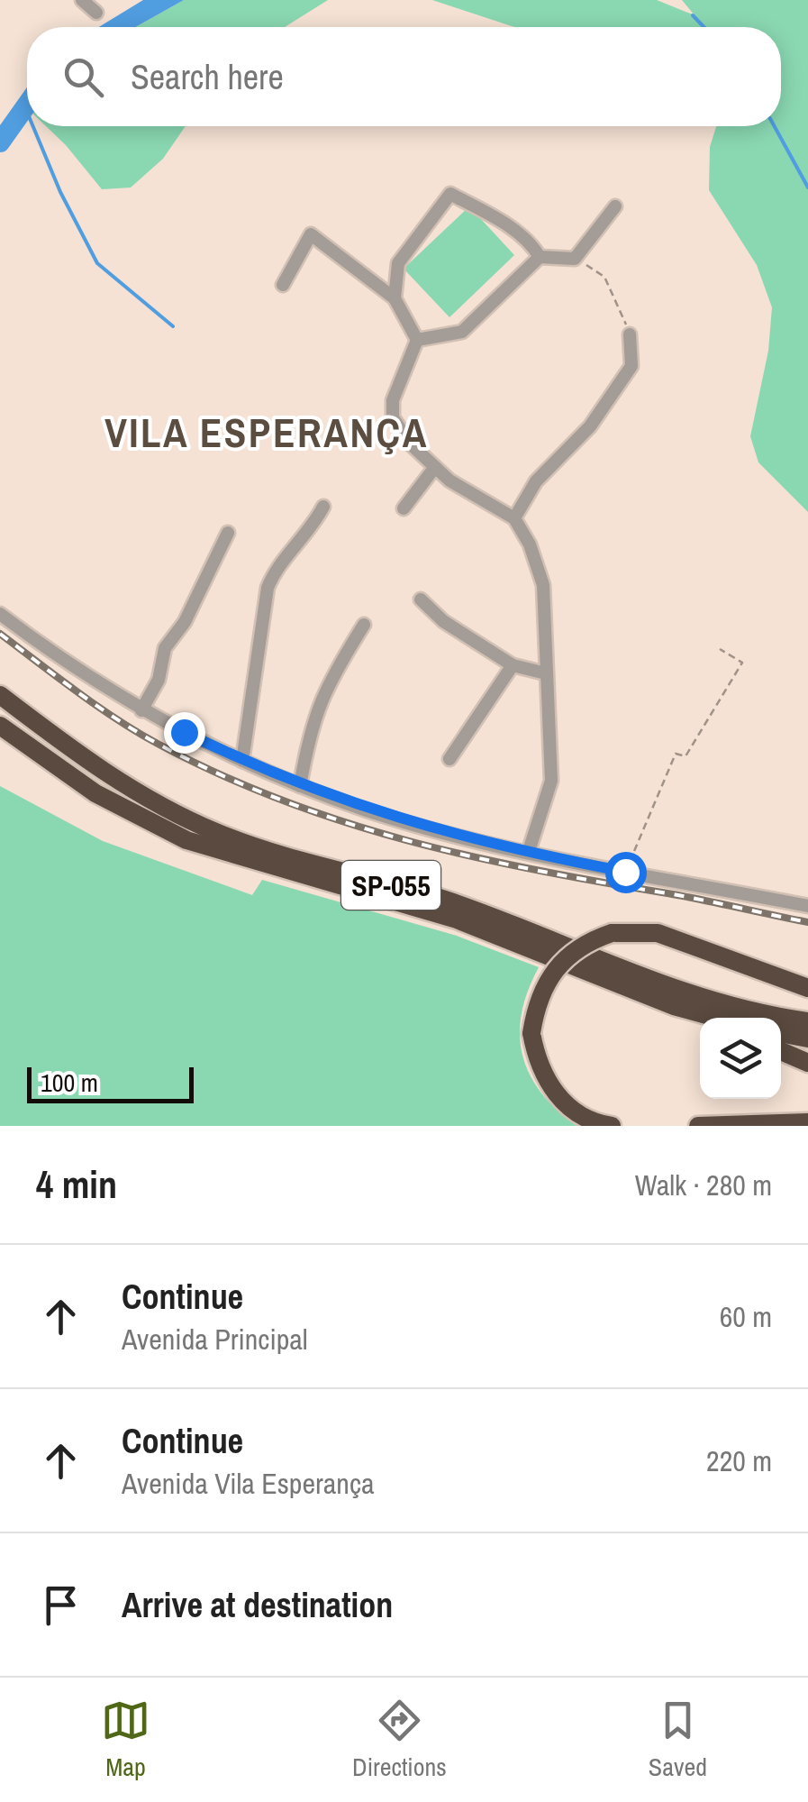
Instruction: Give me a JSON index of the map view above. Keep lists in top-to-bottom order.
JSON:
{
  "streets": {
    "highway": ["SP-055"]
  },
  "districts": ["VILA ESPERANÇA"],
  "scale_bar": "100 m",
  "page": {
    "search": "Search here",
    "scale": "100 m",
    "heading": ["4 min", "Walk · 280 m"],
    "list": [
      ["Continue", "Avenida Principal", "60 m"],
      ["Continue", "Avenida Vila Esperança", "220 m"],
      "Arrive at destination"
    ],
    "nav": ["Map", "Directions", "Saved"]
  }
}
